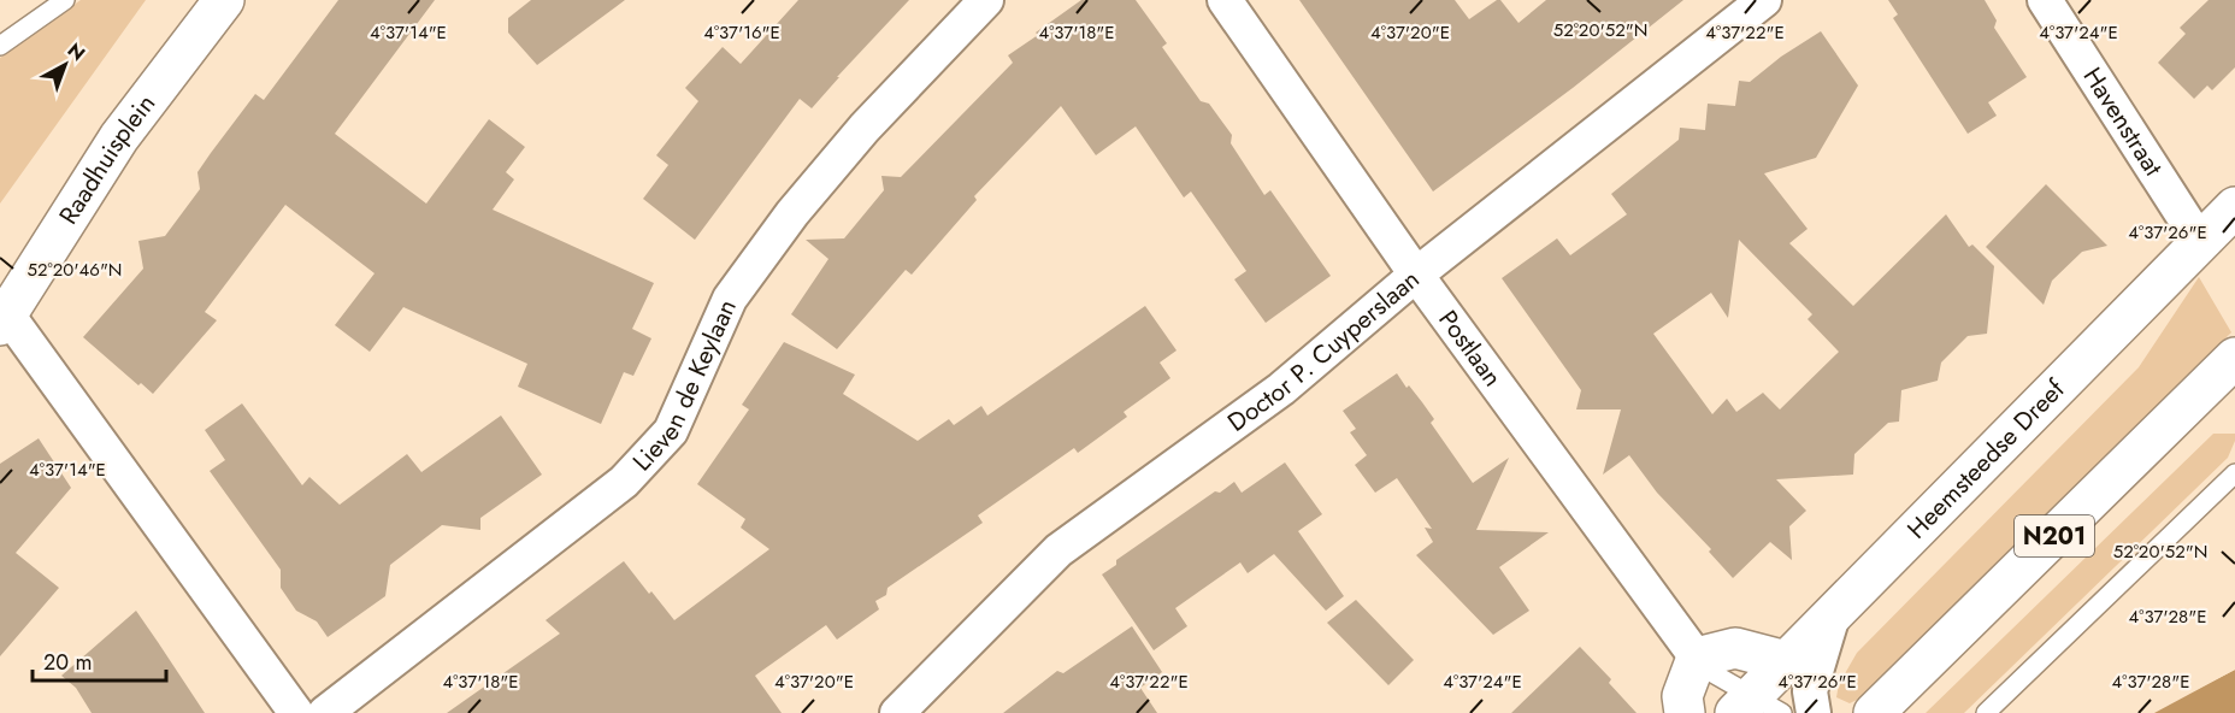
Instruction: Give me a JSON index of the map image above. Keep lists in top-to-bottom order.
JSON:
{
  "streets": {
    "main road": ["Raadhuisplein", "Heemsteedse Dreef", "N201"],
    "street": [
      "Havenstraat",
      "Doctor P. Cuyperslaan",
      "Postlaan",
      "Lieven de Keylaan"
    ]
  },
  "crossings": [
    ["Havenstraat", "Heemsteedse Dreef"],
    ["Doctor P. Cuyperslaan", "Postlaan"]
  ],
  "scale_bar": "20 m",
  "north": "top right",
  "coordinates": [
    "52°20'52\"N",
    "4°37'14\"E",
    "4°37'16\"E",
    "4°37'18\"E",
    "4°37'20\"E",
    "4°37'22\"E",
    "4°37'24\"E",
    "4°37'26\"E",
    "52°20'46\"N",
    "4°37'28\"E"
  ]
}
